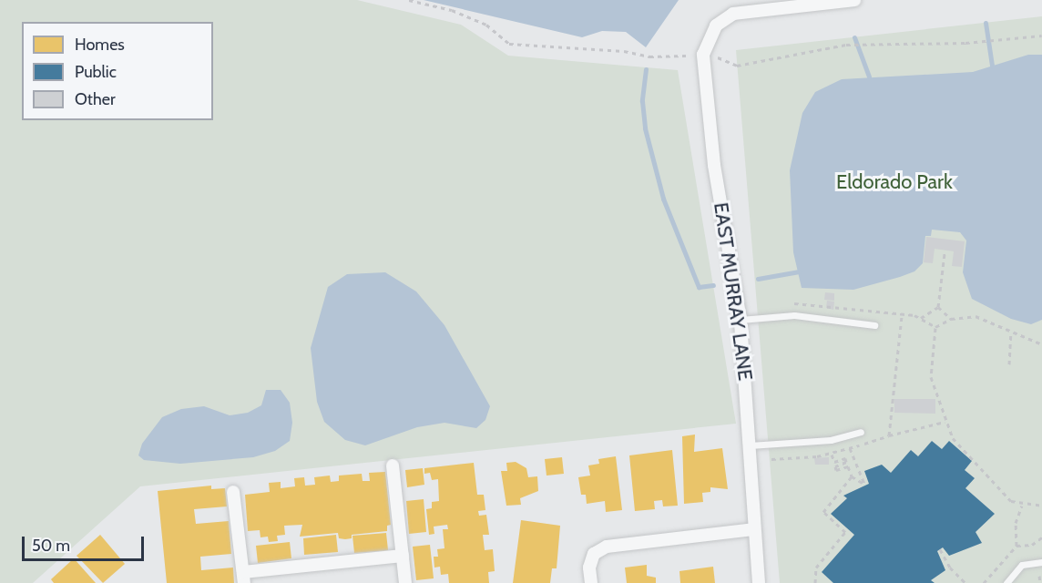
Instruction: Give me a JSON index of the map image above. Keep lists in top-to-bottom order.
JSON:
{
  "streets": {
    "street": ["EAST MURRAY LANE"]
  },
  "parks": ["Eldorado Park"],
  "legend": ["Homes", "Public", "Other"],
  "scale_bar": "50 m"
}
